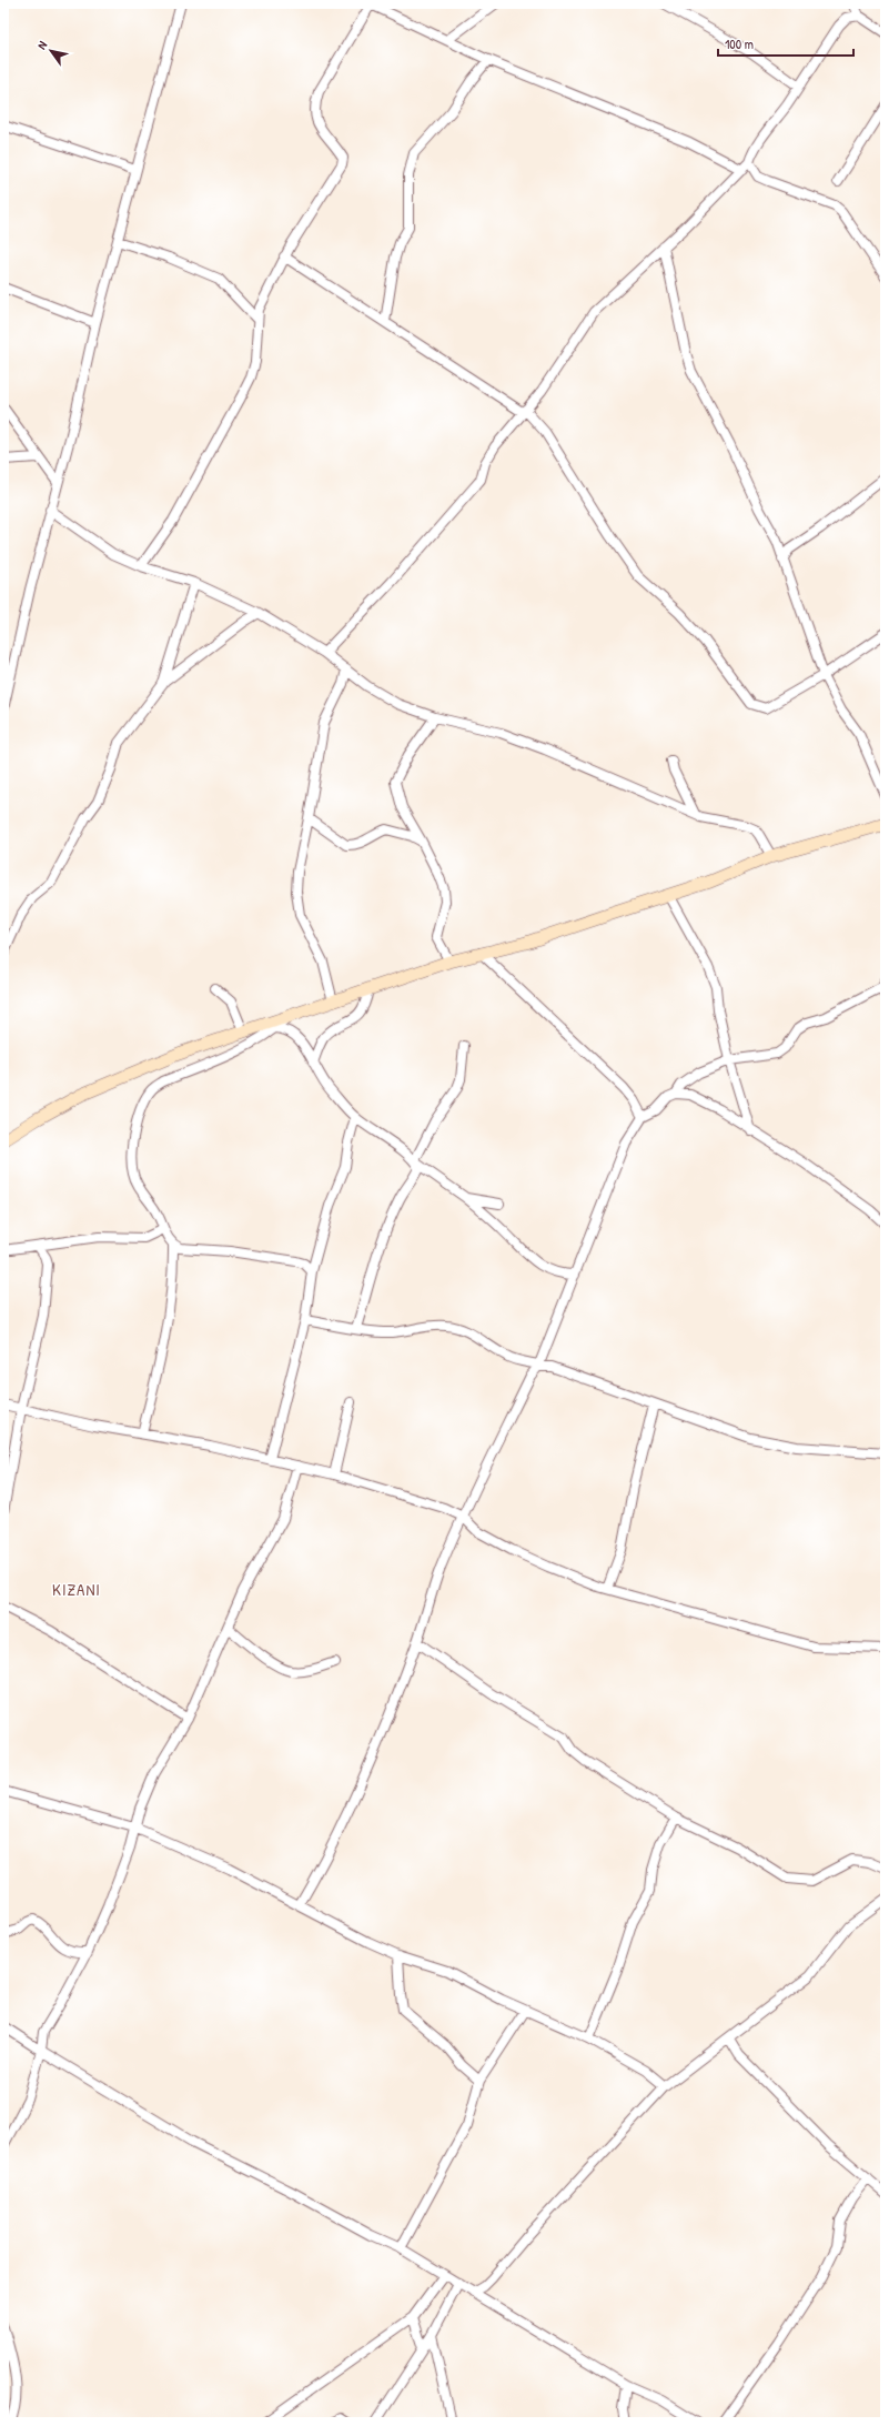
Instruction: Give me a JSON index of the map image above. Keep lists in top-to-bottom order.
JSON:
{
  "districts": ["KIZANI"],
  "scale_bar": "100 m",
  "north": "top left"
}
